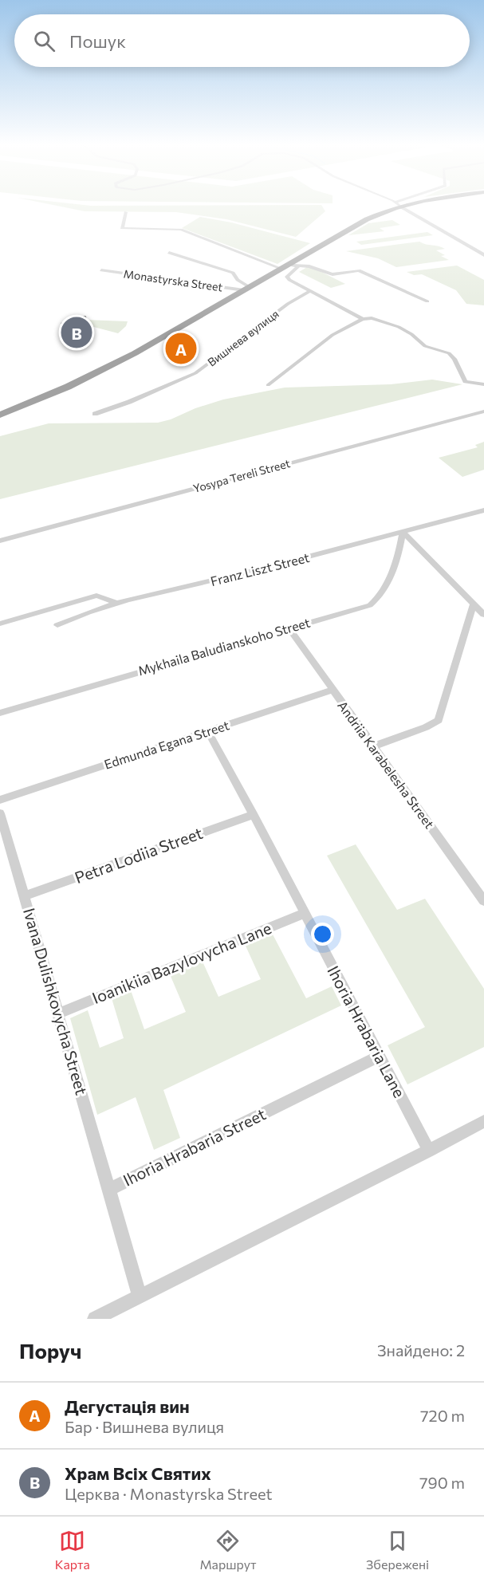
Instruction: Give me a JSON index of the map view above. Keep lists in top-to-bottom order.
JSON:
{
  "streets": {
    "street": [
      "Monastyrska Street",
      "Вишнева вулиця",
      "Yosypa Tereli Street",
      "Franz Liszt Street",
      "Mykhaila Baludianskoho Street",
      "Edmunda Egana Street",
      "Andriia Karabelesha Street",
      "Petra Lodiia Street",
      "Ioanikiia Bazylovycha Lane",
      "Ivana Dulishkovycha Street",
      "Ihoria Hrabaria Lane",
      "Ihoria Hrabaria Street"
    ]
  },
  "crossings": [
    ["Franz Liszt Street", "Mykhaila Baludianskoho Street"],
    ["Mykhaila Baludianskoho Street", "Andriia Karabelesha Street"],
    ["Edmunda Egana Street", "Andriia Karabelesha Street"],
    ["Edmunda Egana Street", "Ihoria Hrabaria Lane"],
    ["Petra Lodiia Street", "Ivana Dulishkovycha Street"],
    ["Petra Lodiia Street", "Ihoria Hrabaria Lane"],
    ["Ioanikiia Bazylovycha Lane", "Ivana Dulishkovycha Street"],
    ["Ioanikiia Bazylovycha Lane", "Ihoria Hrabaria Lane"],
    ["Ivana Dulishkovycha Street", "Ihoria Hrabaria Street"],
    ["Ihoria Hrabaria Lane", "Ihoria Hrabaria Street"]
  ],
  "page": {
    "search": "Пошук",
    "pins": ["B", "A"],
    "heading": ["Поруч", "Знайдено: 2"],
    "list": [
      {
        "mark": "A",
        "name": "Дегустація вин",
        "note": "Бар · Вишнева вулиця",
        "value": "720 m"
      },
      {
        "mark": "B",
        "name": "Храм Всіх Святих",
        "note": "Церква · Monastyrska Street",
        "value": "790 m"
      }
    ],
    "nav": ["Карта", "Маршрут", "Збережені"]
  }
}
